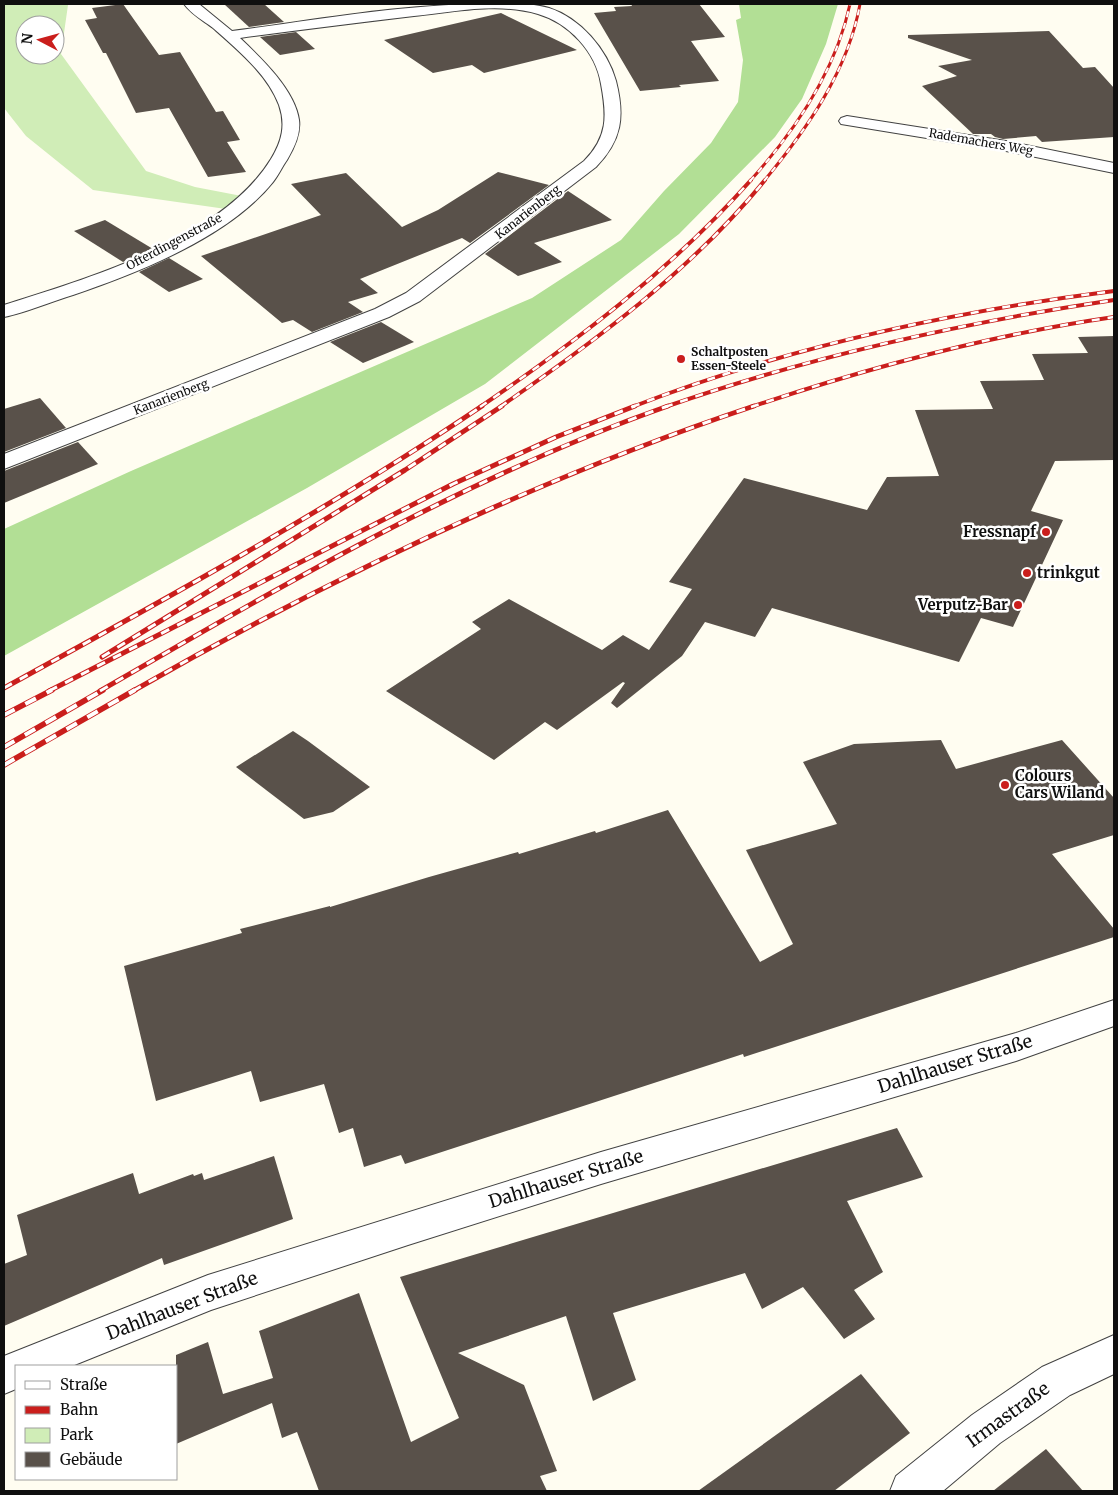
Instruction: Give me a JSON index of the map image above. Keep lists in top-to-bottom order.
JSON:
{
  "streets": {
    "street": [
      "Rademachers Weg",
      "Kanarienberg",
      "Ofterdingenstraße",
      "Dahlhauser Straße",
      "Irmastraße"
    ]
  },
  "crossings": [
    ["Kanarienberg", "Ofterdingenstraße"]
  ],
  "places": [
    "Schaltposten Essen-Steele",
    "Fressnapf",
    "trinkgut",
    "Verputz-Bar",
    "Colours Cars Wiland"
  ],
  "legend": [
    "Straße",
    "Bahn",
    "Park",
    "Gebäude"
  ],
  "north": "left"
}
